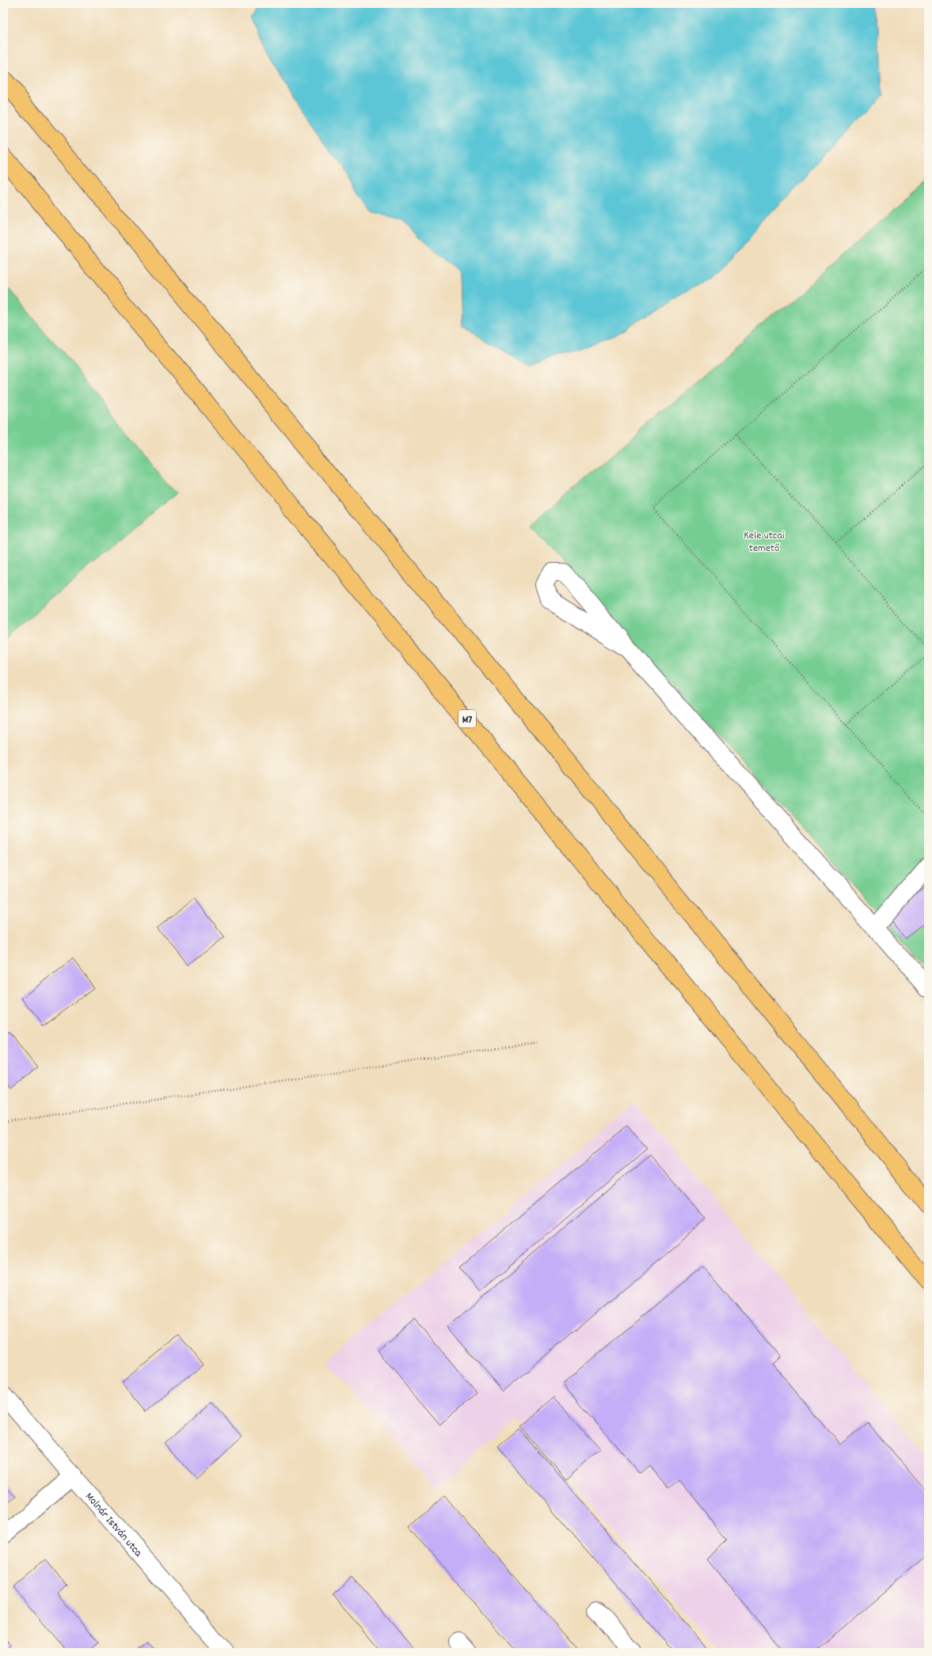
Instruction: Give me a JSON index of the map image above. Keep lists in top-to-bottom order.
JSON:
{
  "streets": {
    "highway": ["M7"],
    "street": ["Molnár István utca"]
  },
  "parks": ["Kele utcai temető"]
}
